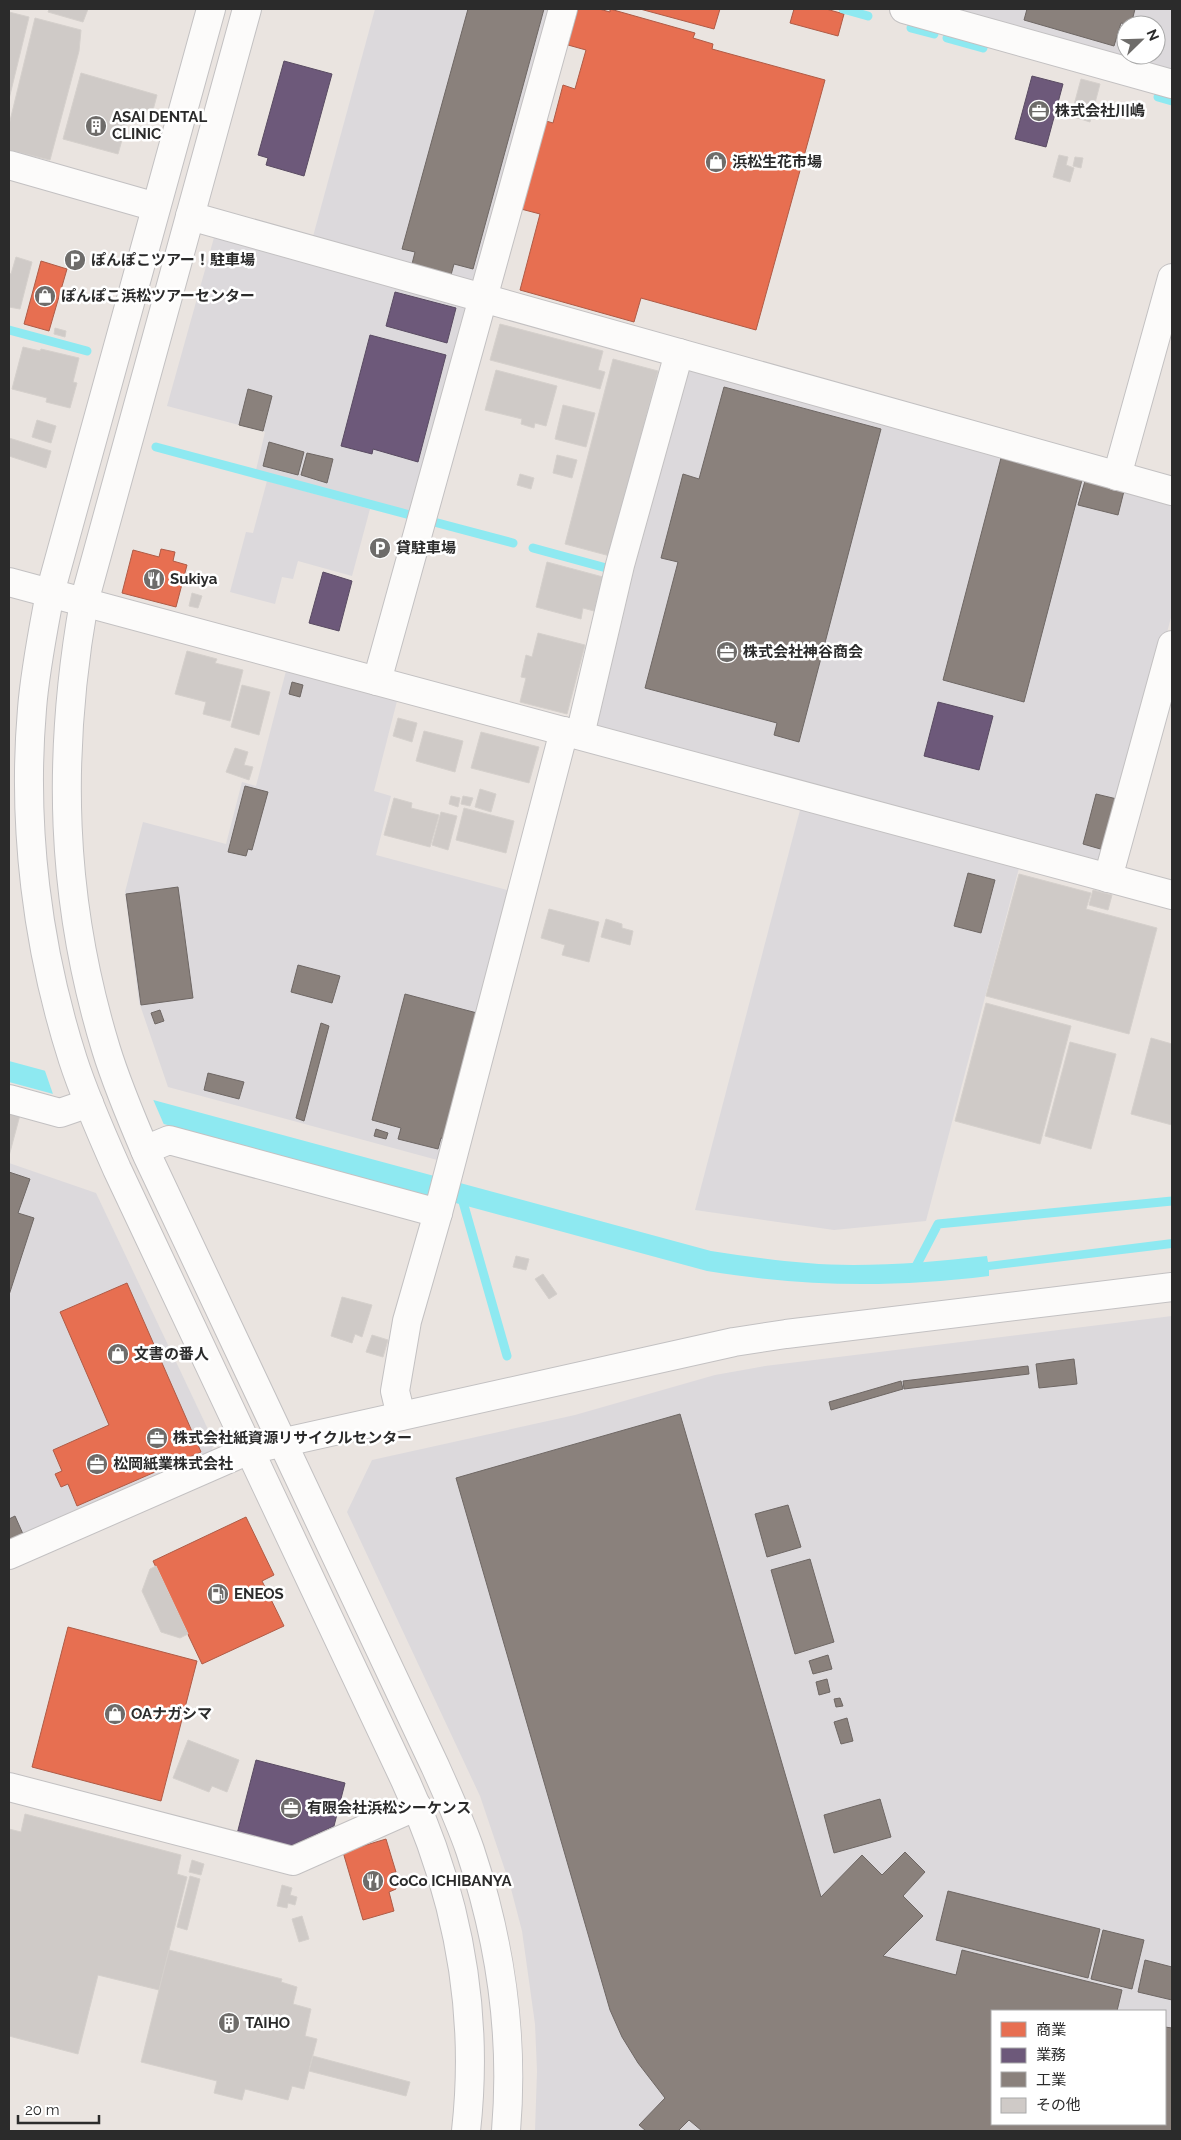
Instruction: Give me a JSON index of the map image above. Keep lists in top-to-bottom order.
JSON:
{
  "places": {
    "office": [
      "株式会社川嶋",
      "株式会社神谷商会",
      "株式会社紙資源リサイクルセンター",
      "松岡紙業株式会社",
      "有限会社浜松シーケンス"
    ],
    "building": ["ASAI DENTAL CLINIC", "TAIHO"],
    "shop": [
      "浜松生花市場",
      "ぽんぽこ浜松ツアーセンター",
      "文書の番人",
      "OAナガシマ"
    ],
    "parking": ["ぽんぽこツアー！駐車場", "貸駐車場"],
    "restaurant": ["Sukiya", "CoCo ICHIBANYA"],
    "fuel station": ["ENEOS"]
  },
  "legend": [
    "商業",
    "業務",
    "工業",
    "その他"
  ],
  "scale_bar": "20 m",
  "north": "top right"
}
